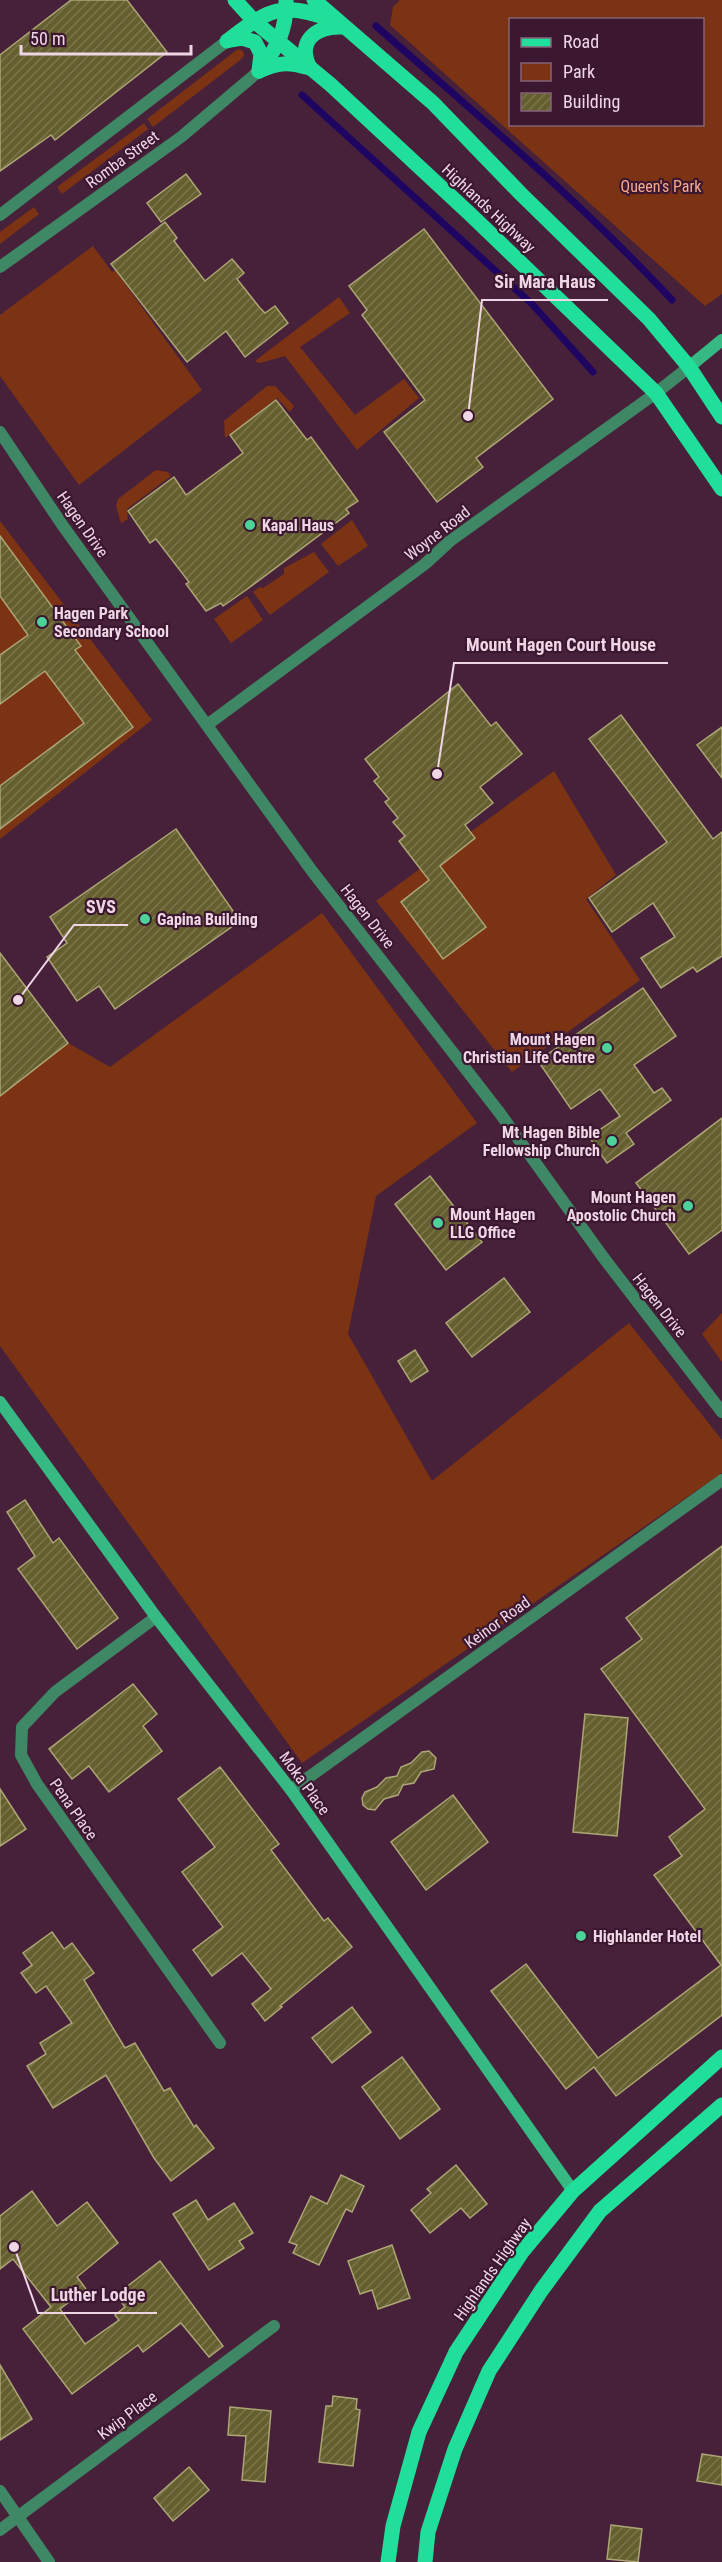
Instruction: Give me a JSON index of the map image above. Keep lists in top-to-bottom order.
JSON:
{
  "streets": {
    "main road": ["Highlands Highway"],
    "street": [
      "Romba Street",
      "Hagen Drive",
      "Woyne Road",
      "Keinor Road",
      "Moka Place",
      "Pena Place",
      "Kwip Place"
    ]
  },
  "crossings": [
    ["Highlands Highway", "Woyne Road"],
    ["Highlands Highway", "Moka Place"],
    ["Hagen Drive", "Woyne Road"],
    ["Keinor Road", "Moka Place"],
    ["Moka Place", "Pena Place"]
  ],
  "parks": ["Queen's Park"],
  "places": [
    "Sir Mara Haus",
    "Kapal Haus",
    "Hagen Park Secondary School",
    "Mount Hagen Court House",
    "Gapina Building",
    "SVS",
    "Mount Hagen Christian Life Centre",
    "Mt Hagen Bible Fellowship Church",
    "Mount Hagen Apostolic Church",
    "Mount Hagen LLG Office",
    "Highlander Hotel",
    "Luther Lodge"
  ],
  "legend": ["Road", "Park", "Building"],
  "scale_bar": "50 m"
}
